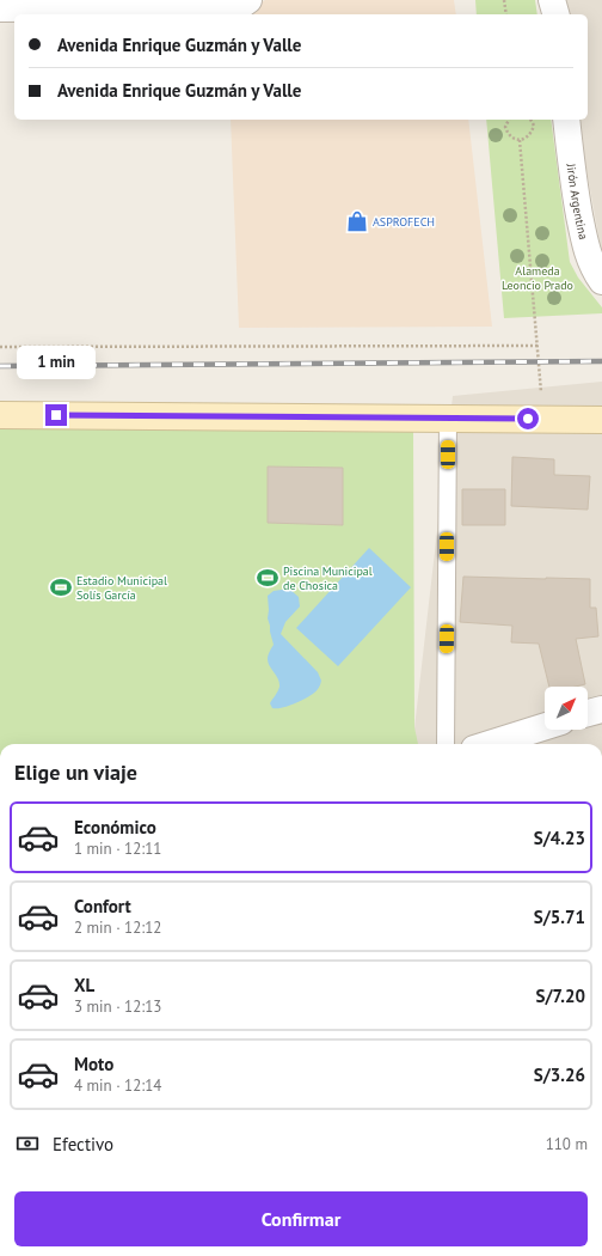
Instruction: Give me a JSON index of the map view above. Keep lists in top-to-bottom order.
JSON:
{
  "streets": {
    "street": ["Jirón Argentina"]
  },
  "parks": ["Alameda Leoncio Prado"],
  "places": {
    "shop": ["ASPROFECH"],
    "sports": ["Piscina Municipal de Chosica", "Estadio Municipal Solís García"]
  },
  "north": "top right",
  "page": {
    "banner": ["Avenida Enrique Guzmán y Valle", "Avenida Enrique Guzmán y Valle"],
    "bubble": "1 min",
    "heading": "Elige un viaje",
    "list": [
      {
        "name": "Económico",
        "note": "1 min · 12:11",
        "value": "S/4.23"
      },
      {
        "name": "Confort",
        "note": "2 min · 12:12",
        "value": "S/5.71"
      },
      {
        "name": "XL",
        "note": "3 min · 12:13",
        "value": "S/7.20"
      },
      {
        "name": "Moto",
        "note": "4 min · 12:14",
        "value": "S/3.26"
      }
    ],
    "pay": ["Efectivo", "110 m"],
    "buttons": "Confirmar"
  }
}
